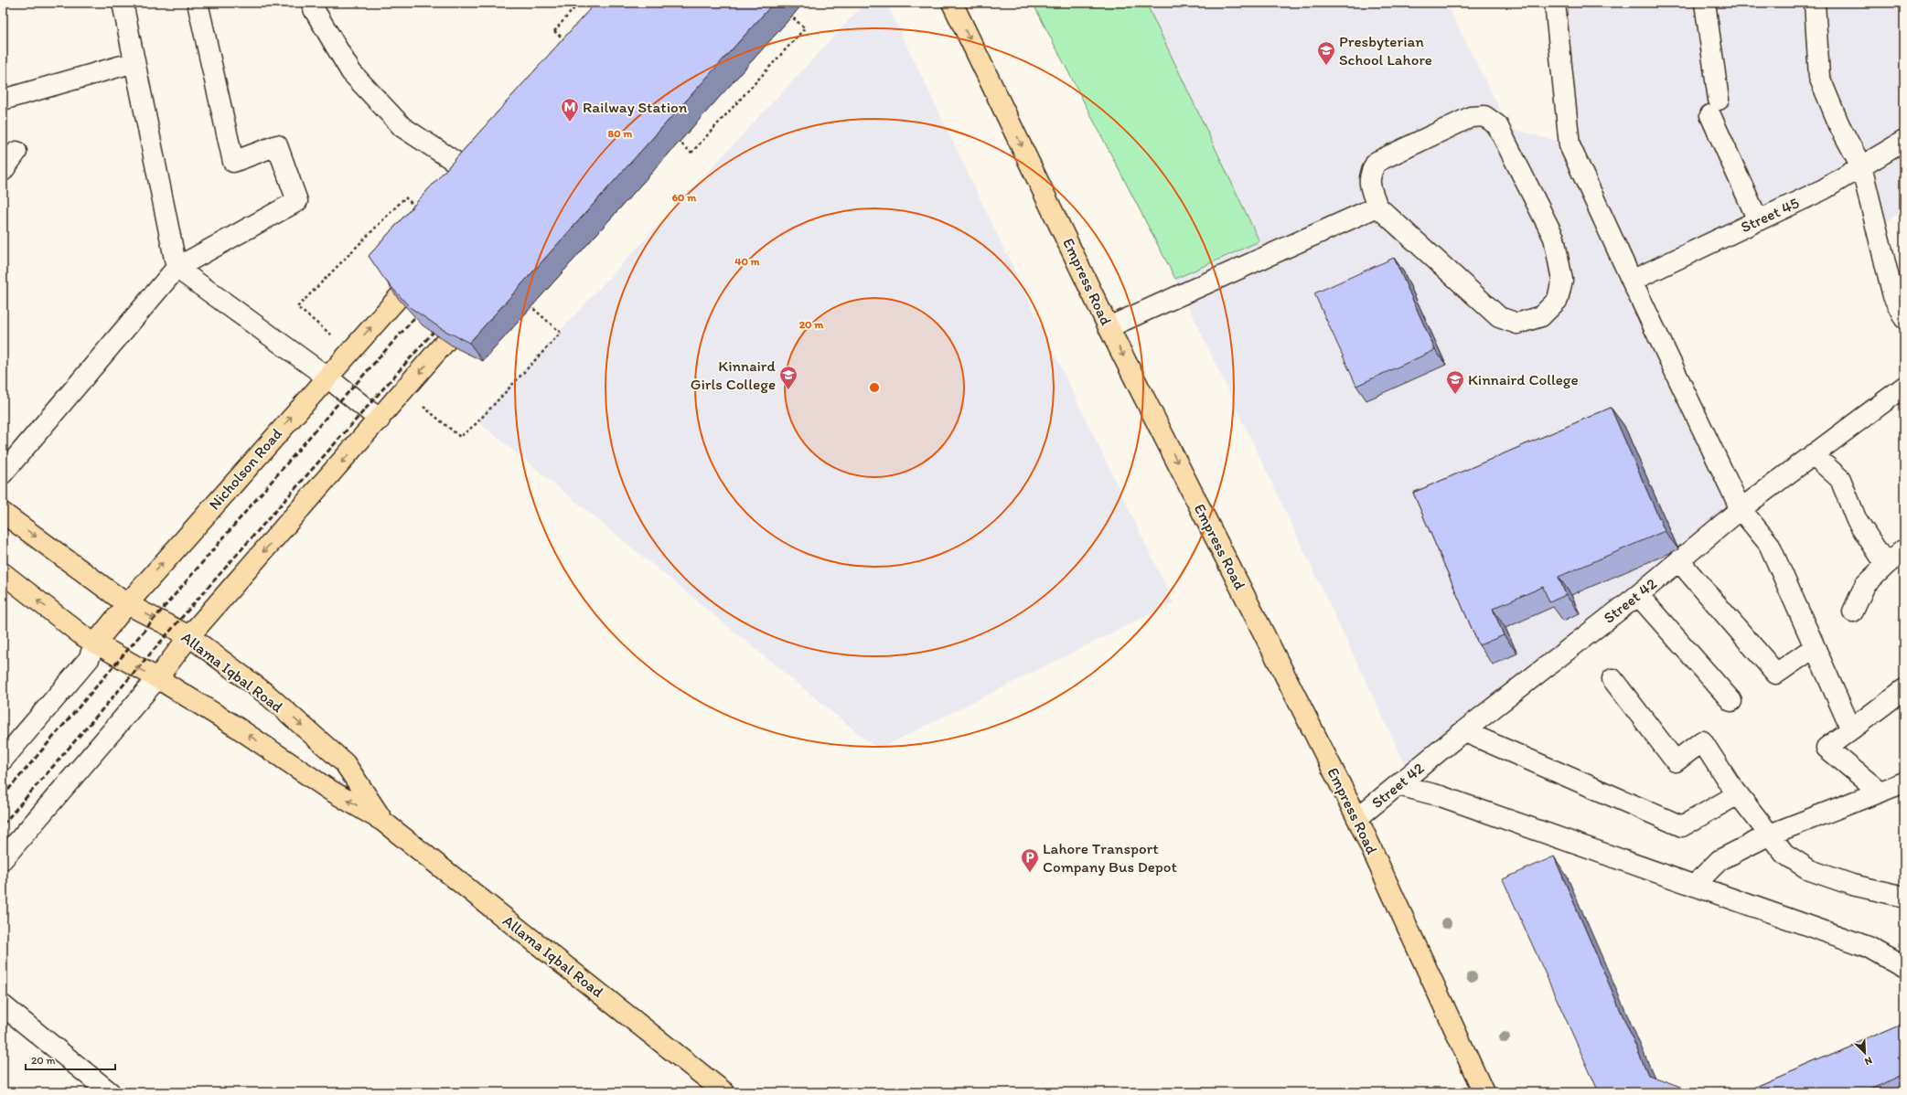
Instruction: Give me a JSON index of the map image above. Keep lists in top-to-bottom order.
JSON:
{
  "streets": {
    "main road": ["Empress Road", "Nicholson Road", "Allama Iqbal Road"],
    "street": ["Street 45", "Street 42"]
  },
  "crossings": [
    ["Empress Road", "Street 42"],
    ["Nicholson Road", "Allama Iqbal Road"]
  ],
  "one_way": ["Empress Road"],
  "places": {
    "school or university": ["Presbyterian School Lahore", "Kinnaird Girls College", "Kinnaird College"],
    "metro station": ["Railway Station"],
    "parking": ["Lahore Transport Company Bus Depot"]
  },
  "scale_bar": "20 m",
  "north": "bottom right",
  "rings": [
    "80 m",
    "60 m",
    "40 m",
    "20 m"
  ]
}
